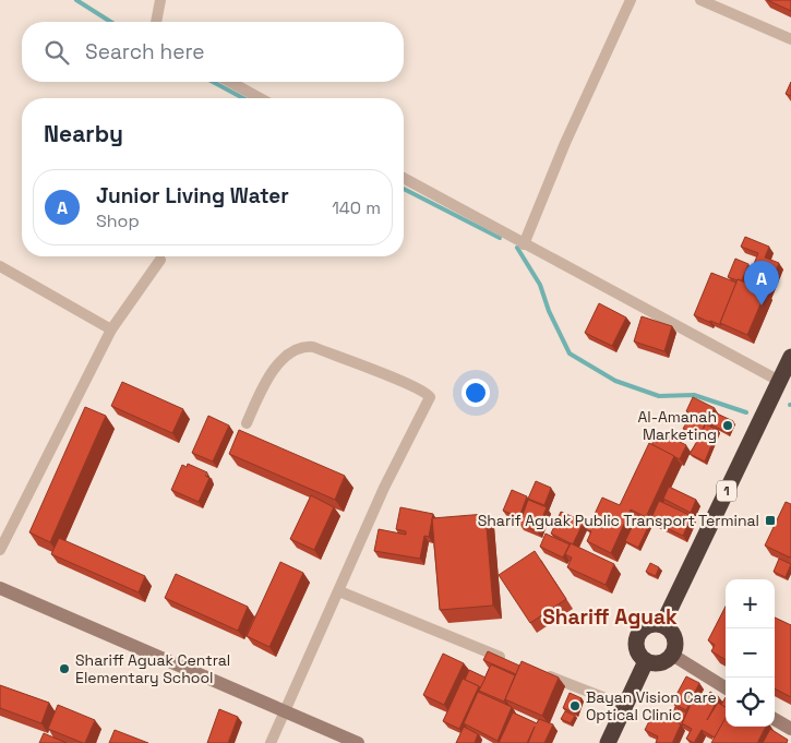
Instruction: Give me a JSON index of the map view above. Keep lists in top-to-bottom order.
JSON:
{
  "streets": {
    "highway": ["1"]
  },
  "districts": ["Shariff Aguak"],
  "places": {
    "other": ["Al-Amanah Marketing", "Shariff Aguak Central Elementary School", "Bayan Vision Care Optical Clinic"],
    "transit": ["Sharif Aguak Public Transport Terminal"]
  },
  "page": {
    "search": "Search here",
    "heading": "Nearby",
    "list": [
      {
        "mark": "A",
        "name": "Junior Living Water",
        "note": "Shop",
        "value": "140 m"
      }
    ],
    "pins": "A",
    "map_buttons": ["+", "−"]
  }
}
